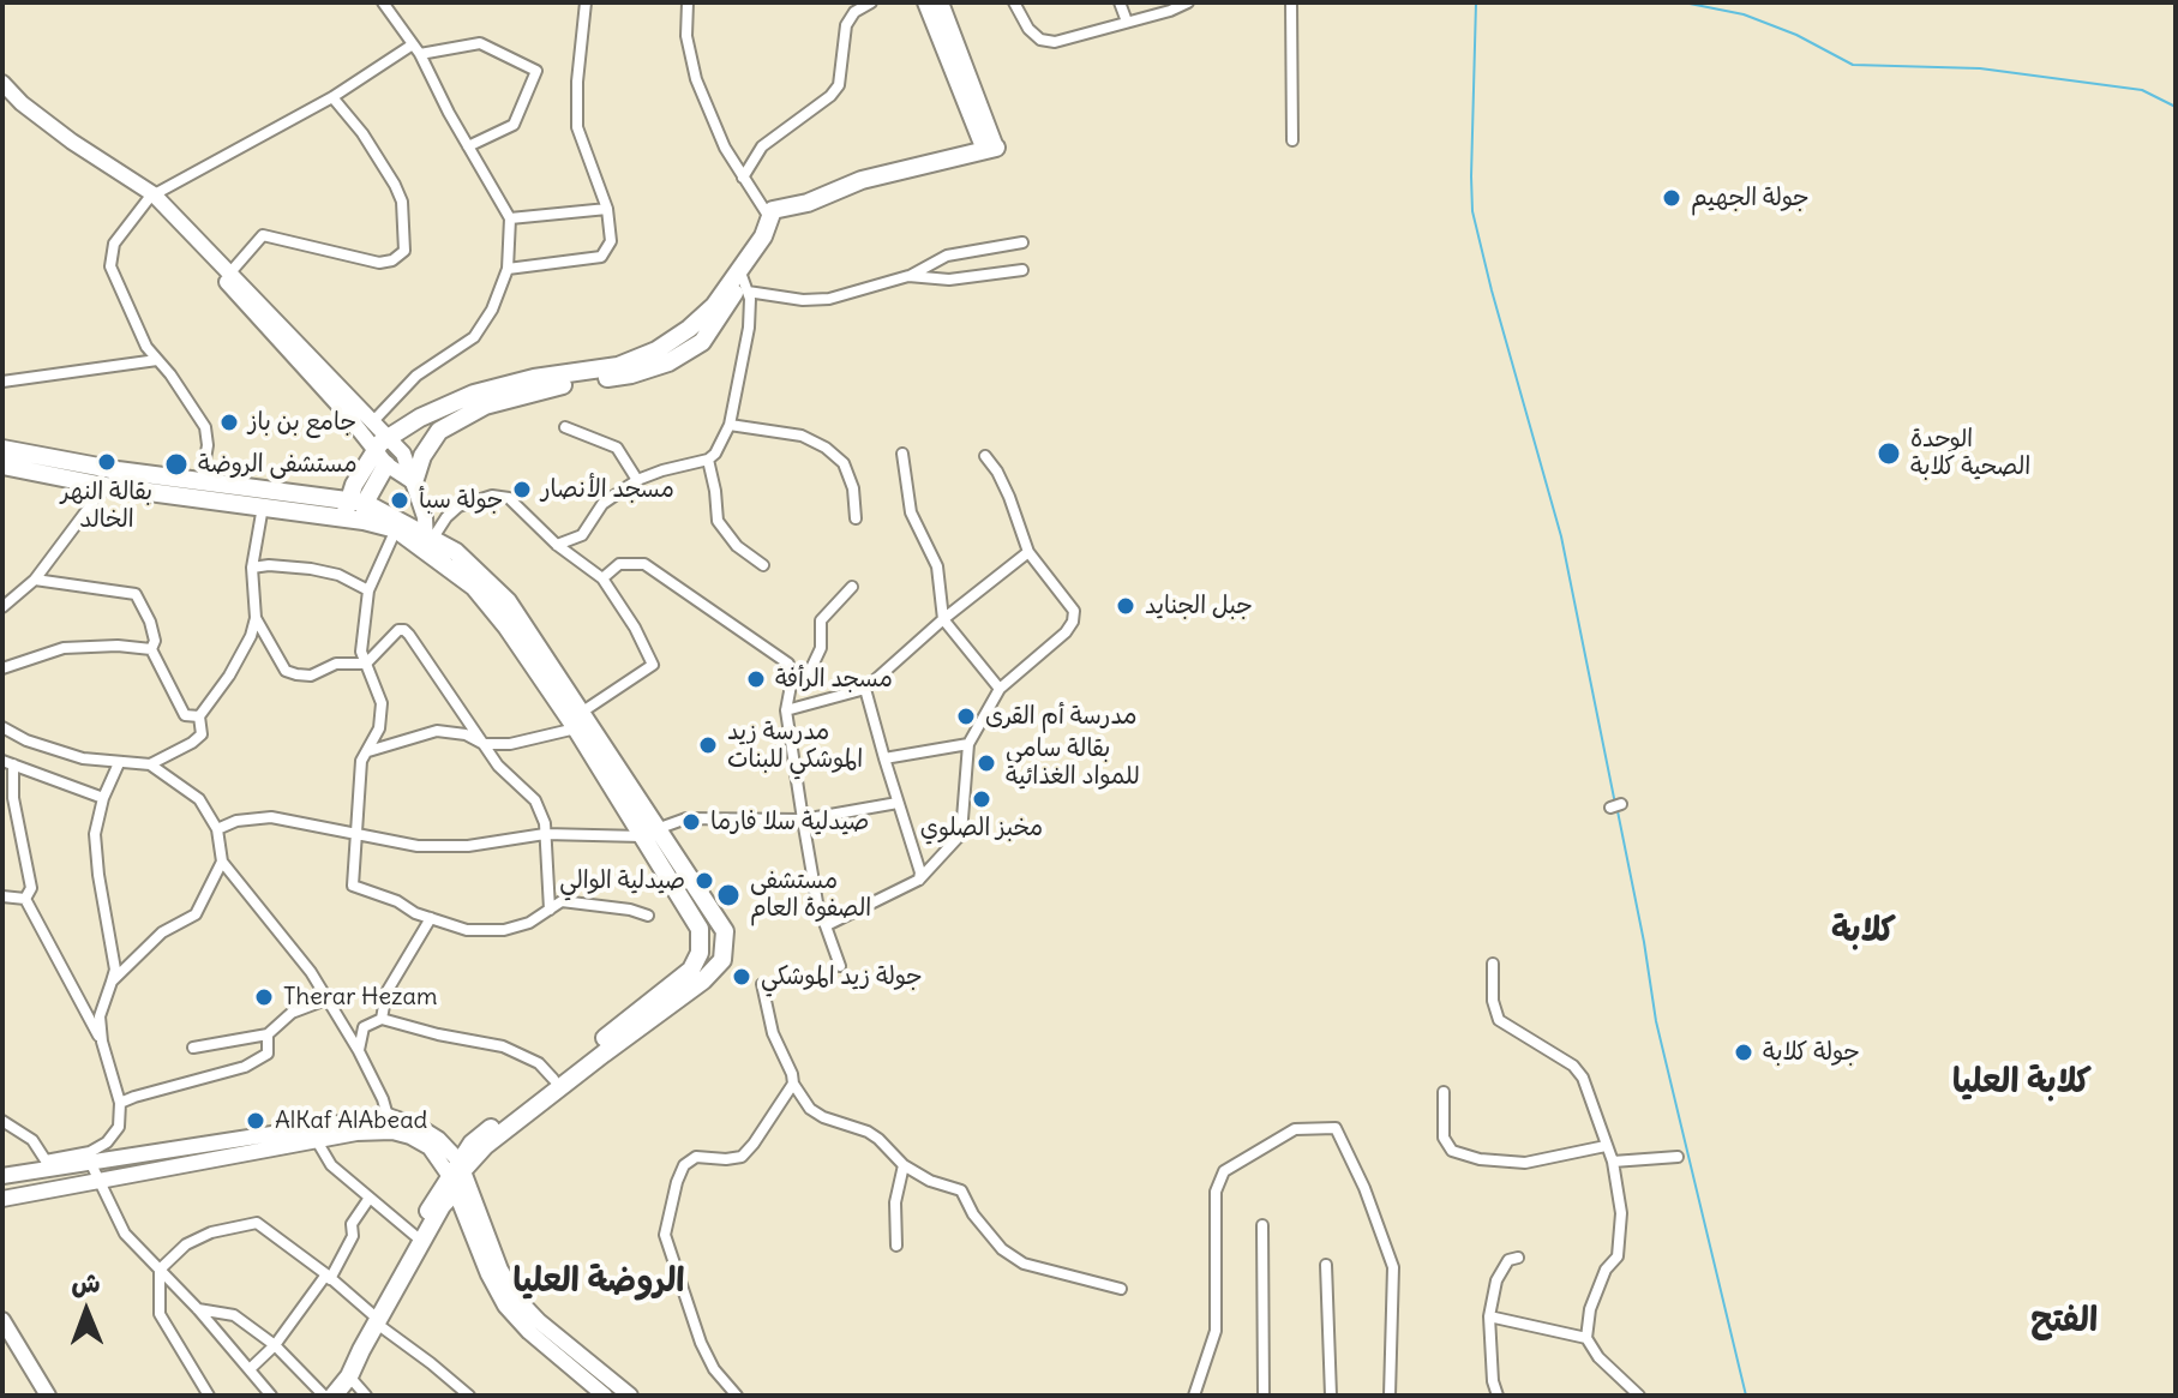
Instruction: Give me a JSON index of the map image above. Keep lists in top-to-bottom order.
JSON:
{
  "districts": [
    "كلابة",
    "كلابة العليا",
    "الروضة العليا",
    "الفتح"
  ],
  "places": [
    "جولة الجهيم",
    "جامع بن باز",
    "الوحدة الصحية كلابة",
    "بقالة النهر الخالد",
    "مستشفى الروضة",
    "مسجد الأنصار",
    "جولة سبأ",
    "جبل الجنايد",
    "مسجد الرأفة",
    "مدرسة أم القرى",
    "مدرسة زيد الموشكي للبنات",
    "بقالة سامي للمواد الغذائية",
    "مخبز الصلوي",
    "صيدلية سلا فارما",
    "صيدلية الوالي",
    "مستشفى الصفوة العام",
    "جولة زيد الموشكي",
    "Therar Hezam",
    "جولة كلابة",
    "AlKaf AlAbead"
  ],
  "north": "top"
}
